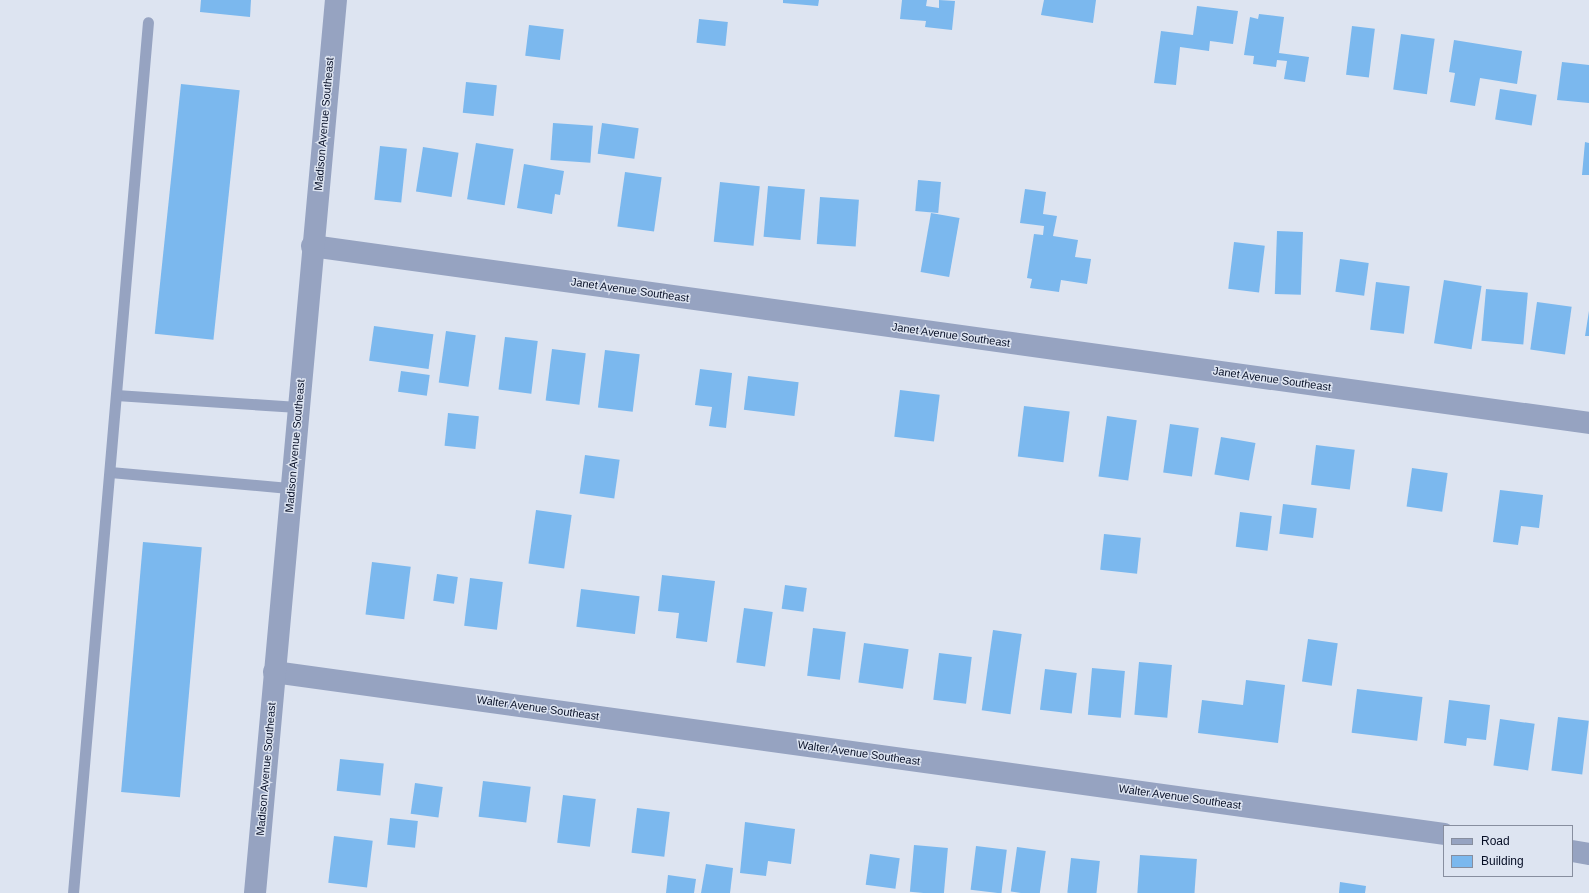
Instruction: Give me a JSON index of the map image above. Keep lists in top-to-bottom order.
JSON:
{
  "streets": {
    "street": ["Madison Avenue Southeast", "Janet Avenue Southeast", "Walter Avenue Southeast"]
  },
  "crossings": [
    ["Madison Avenue Southeast", "Janet Avenue Southeast"],
    ["Madison Avenue Southeast", "Walter Avenue Southeast"]
  ],
  "legend": ["Road", "Building"]
}
